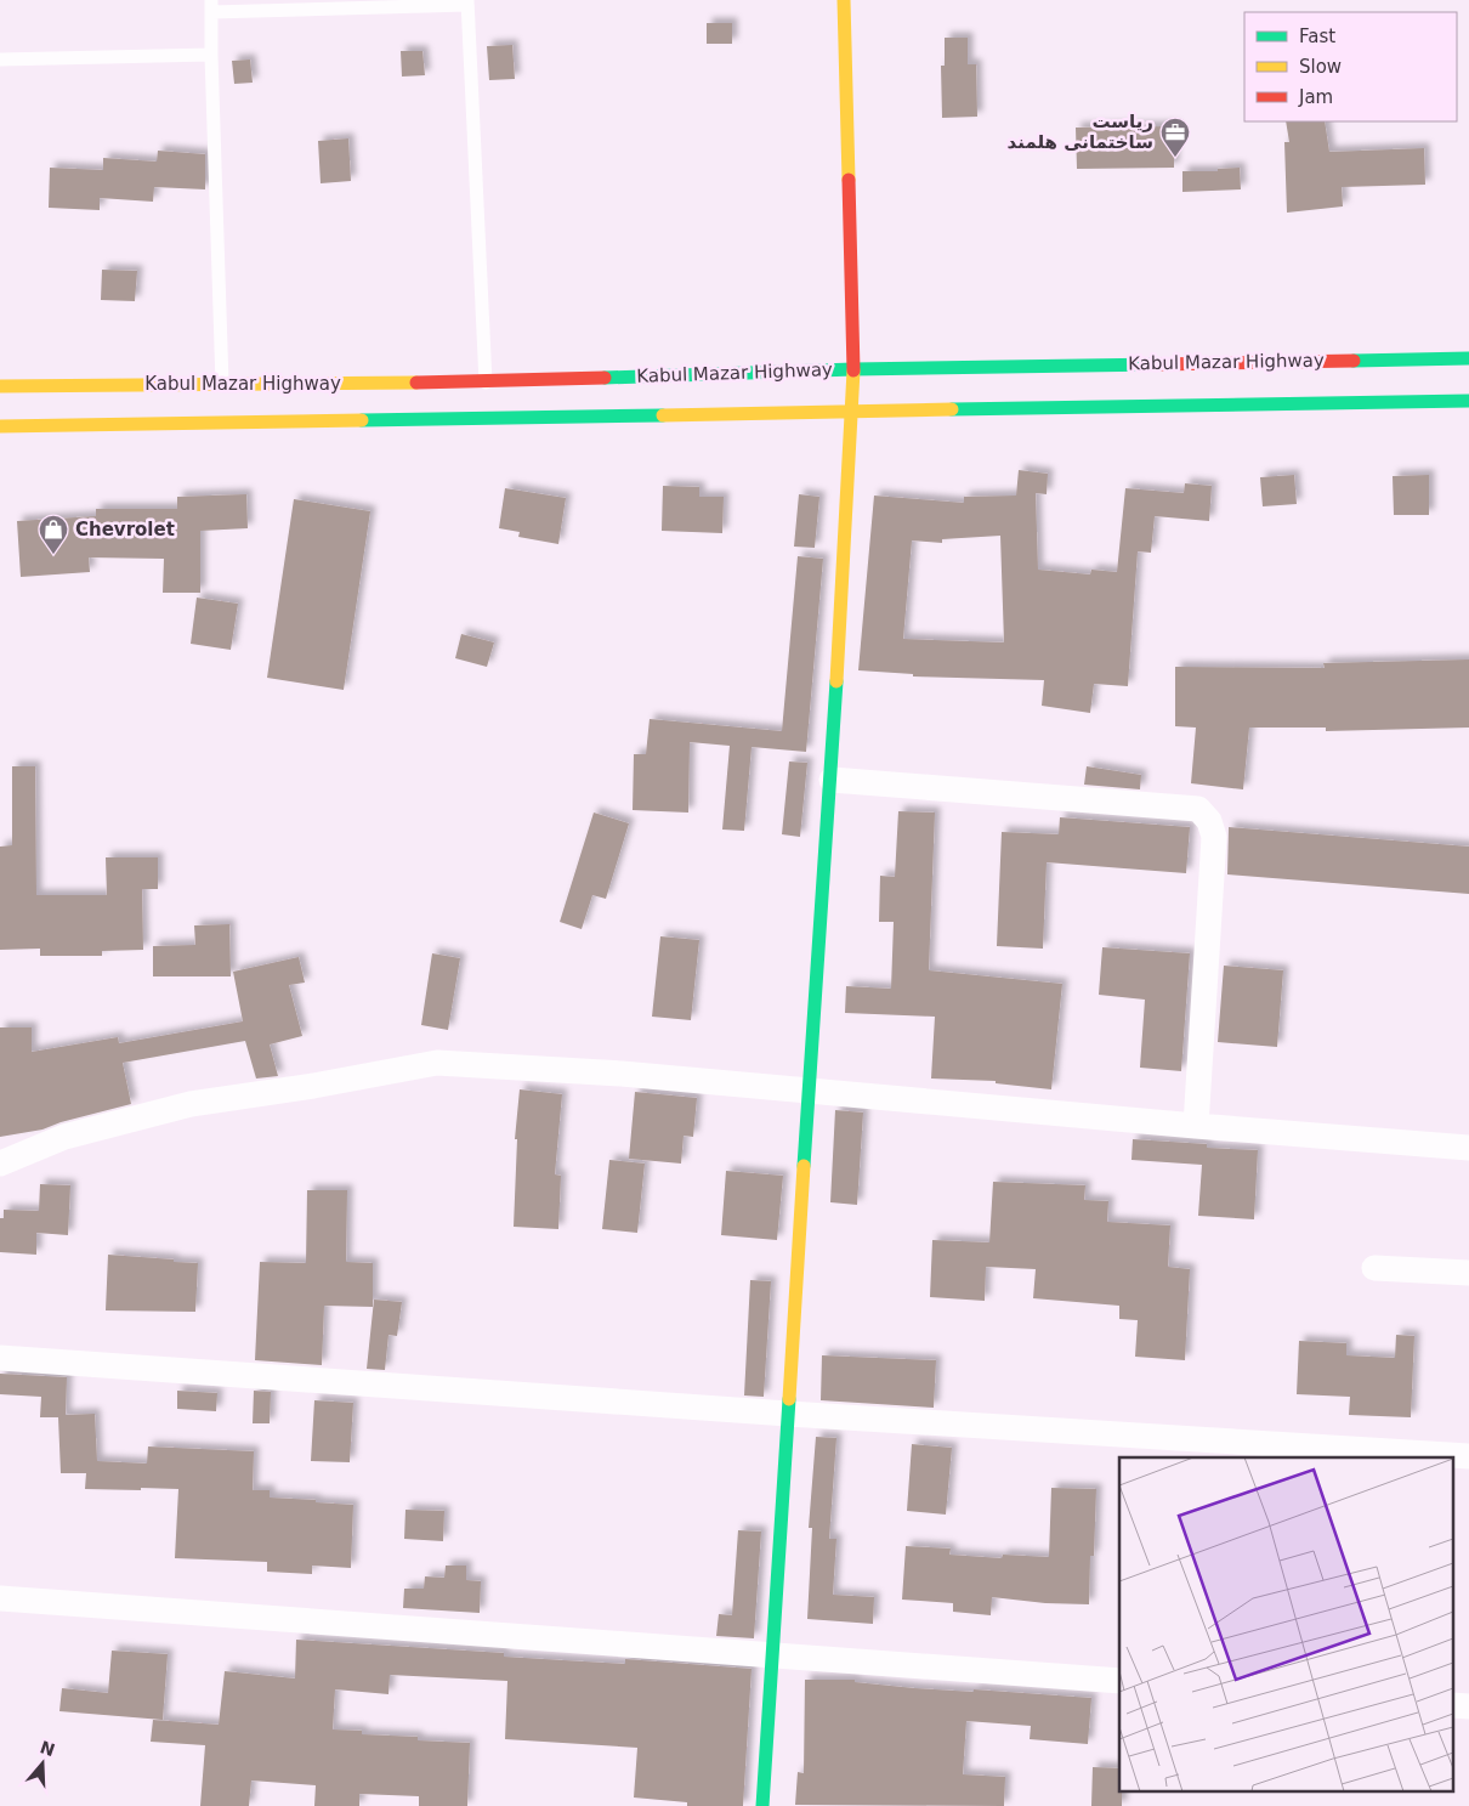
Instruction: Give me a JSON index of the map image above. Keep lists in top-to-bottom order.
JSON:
{
  "streets": {
    "main road": ["Kabul Mazar Highway"]
  },
  "places": {
    "office": ["ریاست ساختمانی هلمند"],
    "shop": ["Chevrolet"]
  },
  "legend": ["Fast", "Slow", "Jam"],
  "north": "top"
}
